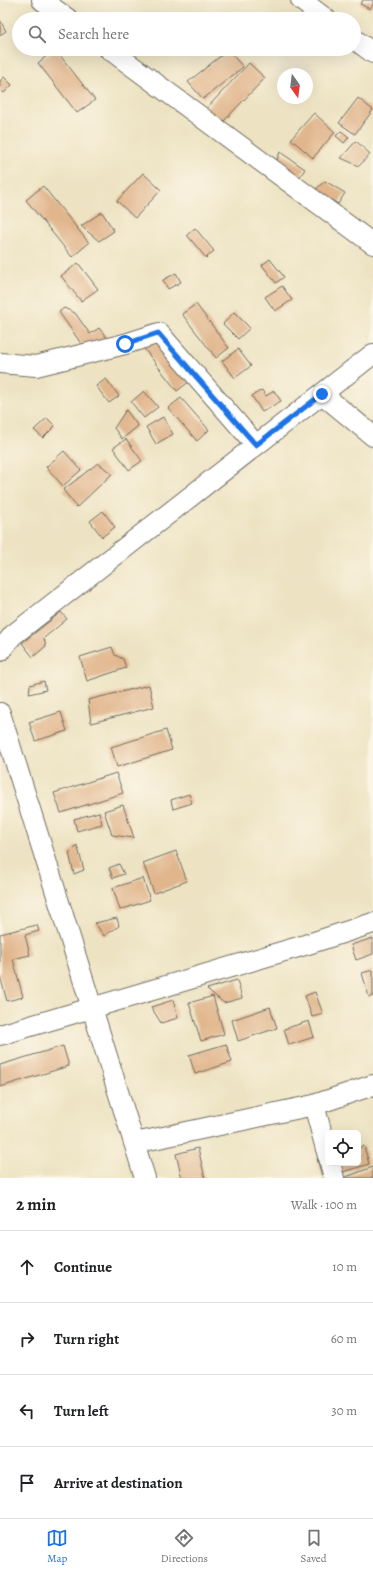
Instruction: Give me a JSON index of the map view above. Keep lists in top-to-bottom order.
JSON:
{
  "north": "bottom",
  "page": {
    "search": "Search here",
    "heading": ["2 min", "Walk · 100 m"],
    "list": [
      ["Continue", "10 m"],
      ["Turn right", "60 m"],
      ["Turn left", "30 m"],
      "Arrive at destination"
    ],
    "nav": ["Map", "Directions", "Saved"]
  }
}
